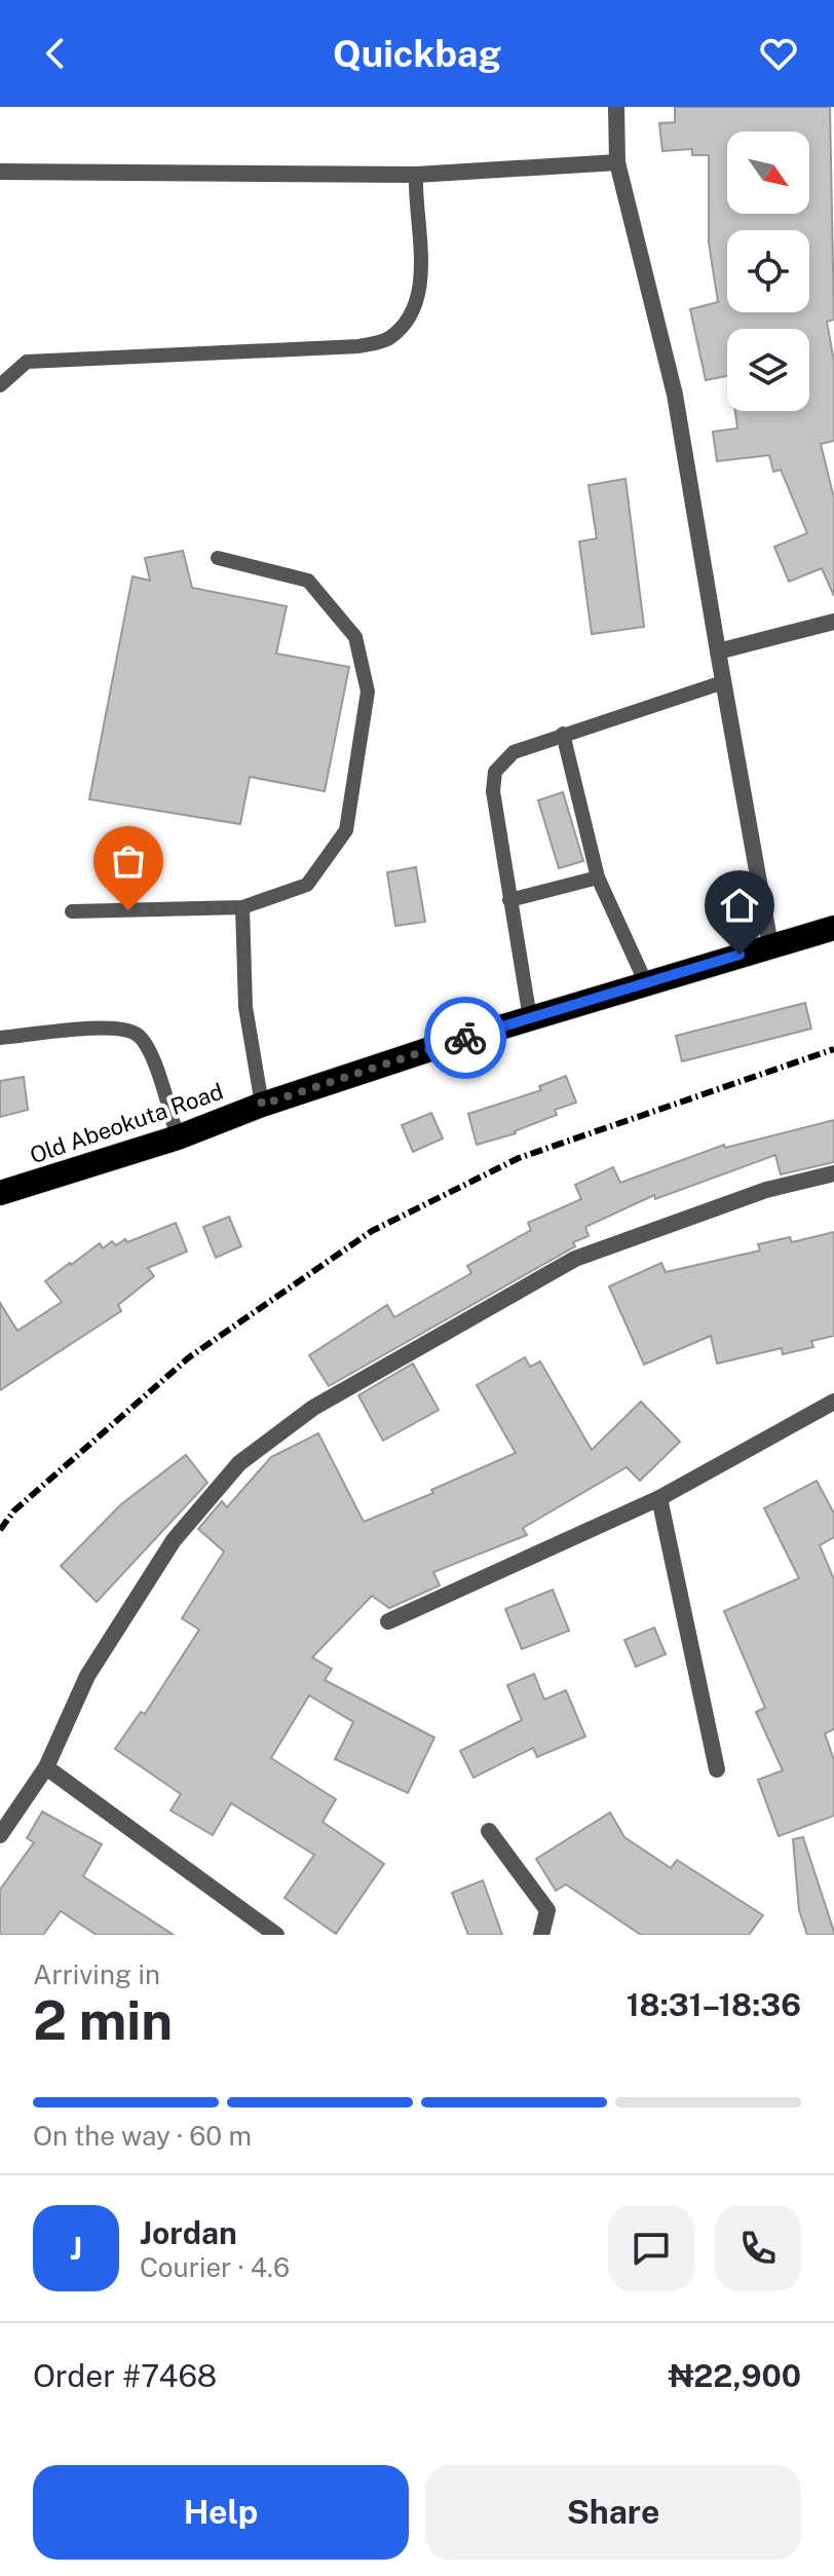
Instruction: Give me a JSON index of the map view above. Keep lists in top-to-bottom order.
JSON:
{
  "streets": {
    "highway": ["Old Abeokuta Road"]
  },
  "north": "bottom right",
  "page": {
    "header": "Quickbag",
    "heading": ["2 min", "Arriving in", "18:31–18:36"],
    "panel": [
      "Jordan",
      "Courier · 4.6",
      "Order #7468",
      "₦22,900"
    ],
    "bar": "On the way · 60 m",
    "round": "J",
    "buttons": ["Help", "Share"]
  }
}
